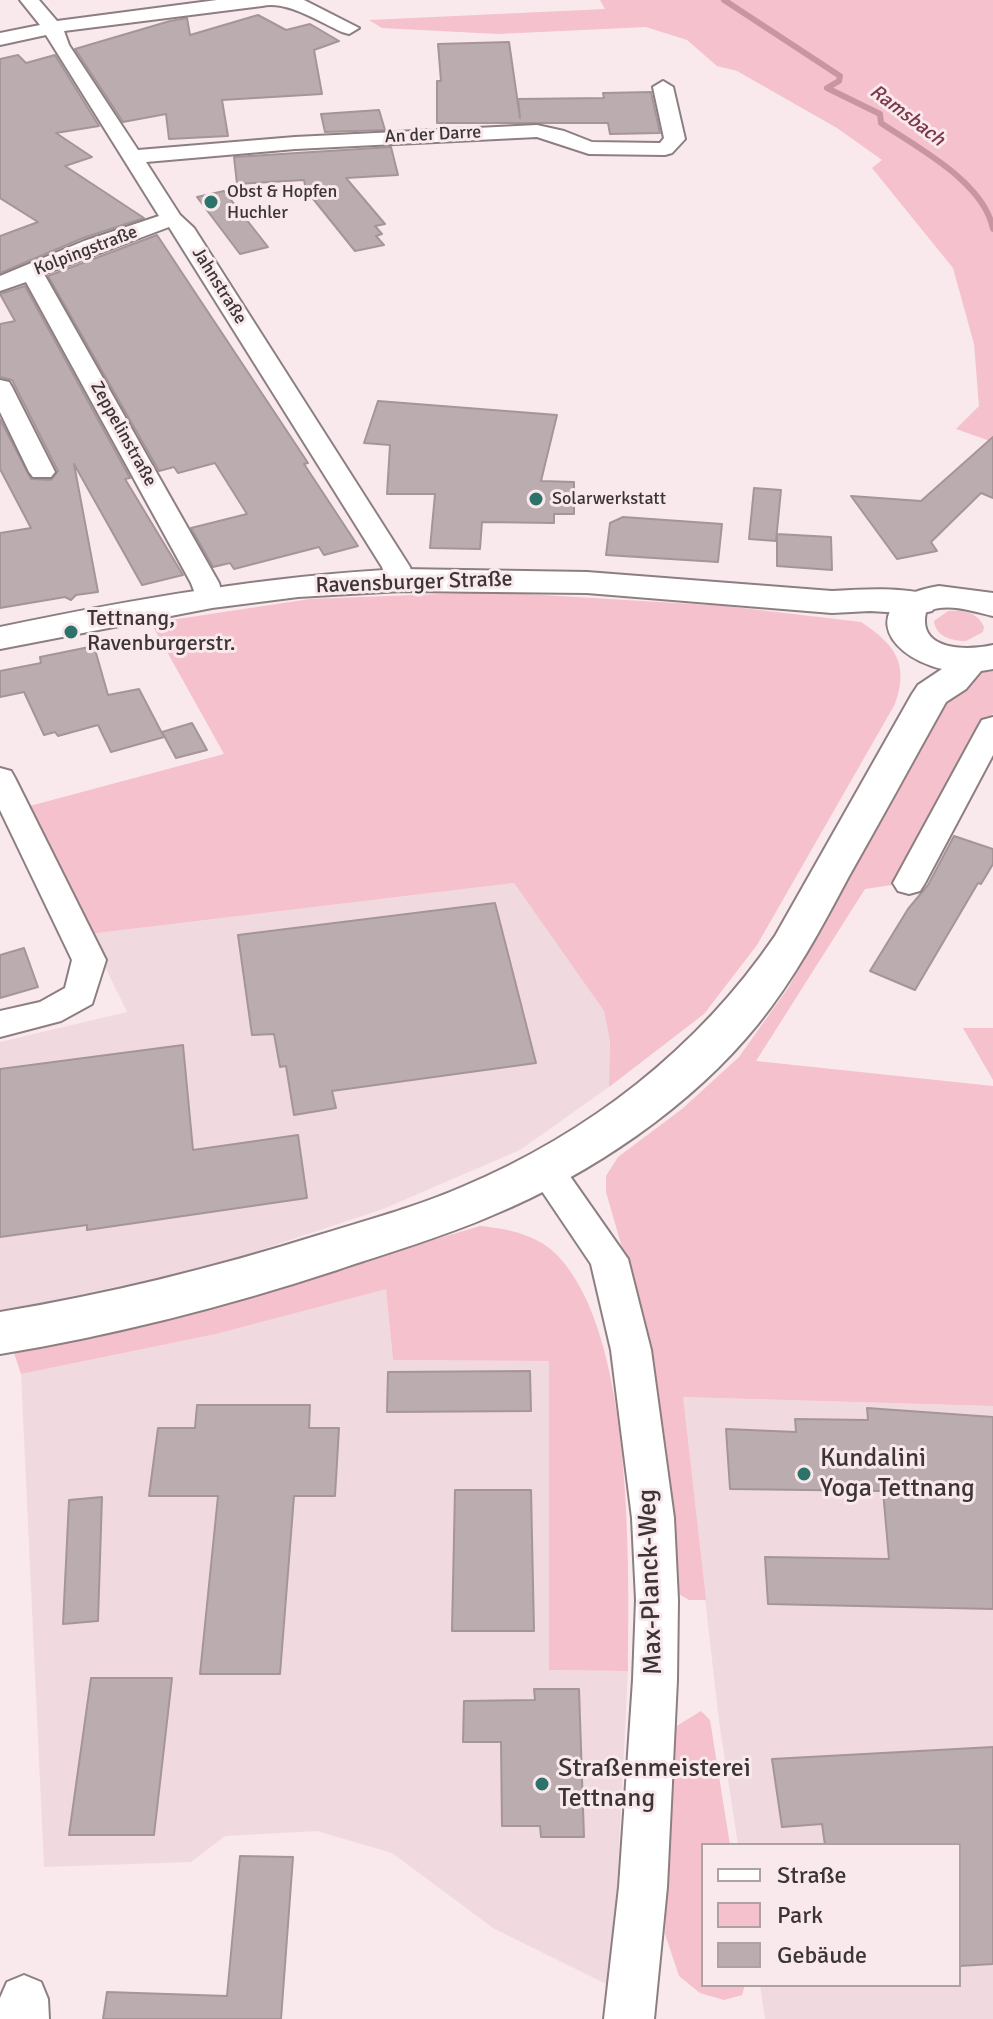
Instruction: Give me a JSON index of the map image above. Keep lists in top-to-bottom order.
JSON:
{
  "streets": {
    "main road": ["Ravensburger Straße"],
    "street": [
      "An der Darre",
      "Kolpingstraße",
      "Jahnstraße",
      "Zeppelinstraße",
      "Max-Planck-Weg"
    ]
  },
  "crossings": [
    ["An der Darre", "Jahnstraße"],
    ["Kolpingstraße", "Jahnstraße"],
    ["Kolpingstraße", "Zeppelinstraße"],
    ["Jahnstraße", "Ravensburger Straße"],
    ["Zeppelinstraße", "Ravensburger Straße"]
  ],
  "water": ["Ramsbach"],
  "places": [
    "Obst & Hopfen Huchler",
    "Solarwerkstatt",
    "Tettnang, Ravenburgerstr.",
    "Kundalini Yoga Tettnang",
    "Straßenmeisterei Tettnang"
  ],
  "legend": ["Straße", "Park", "Gebäude"]
}
